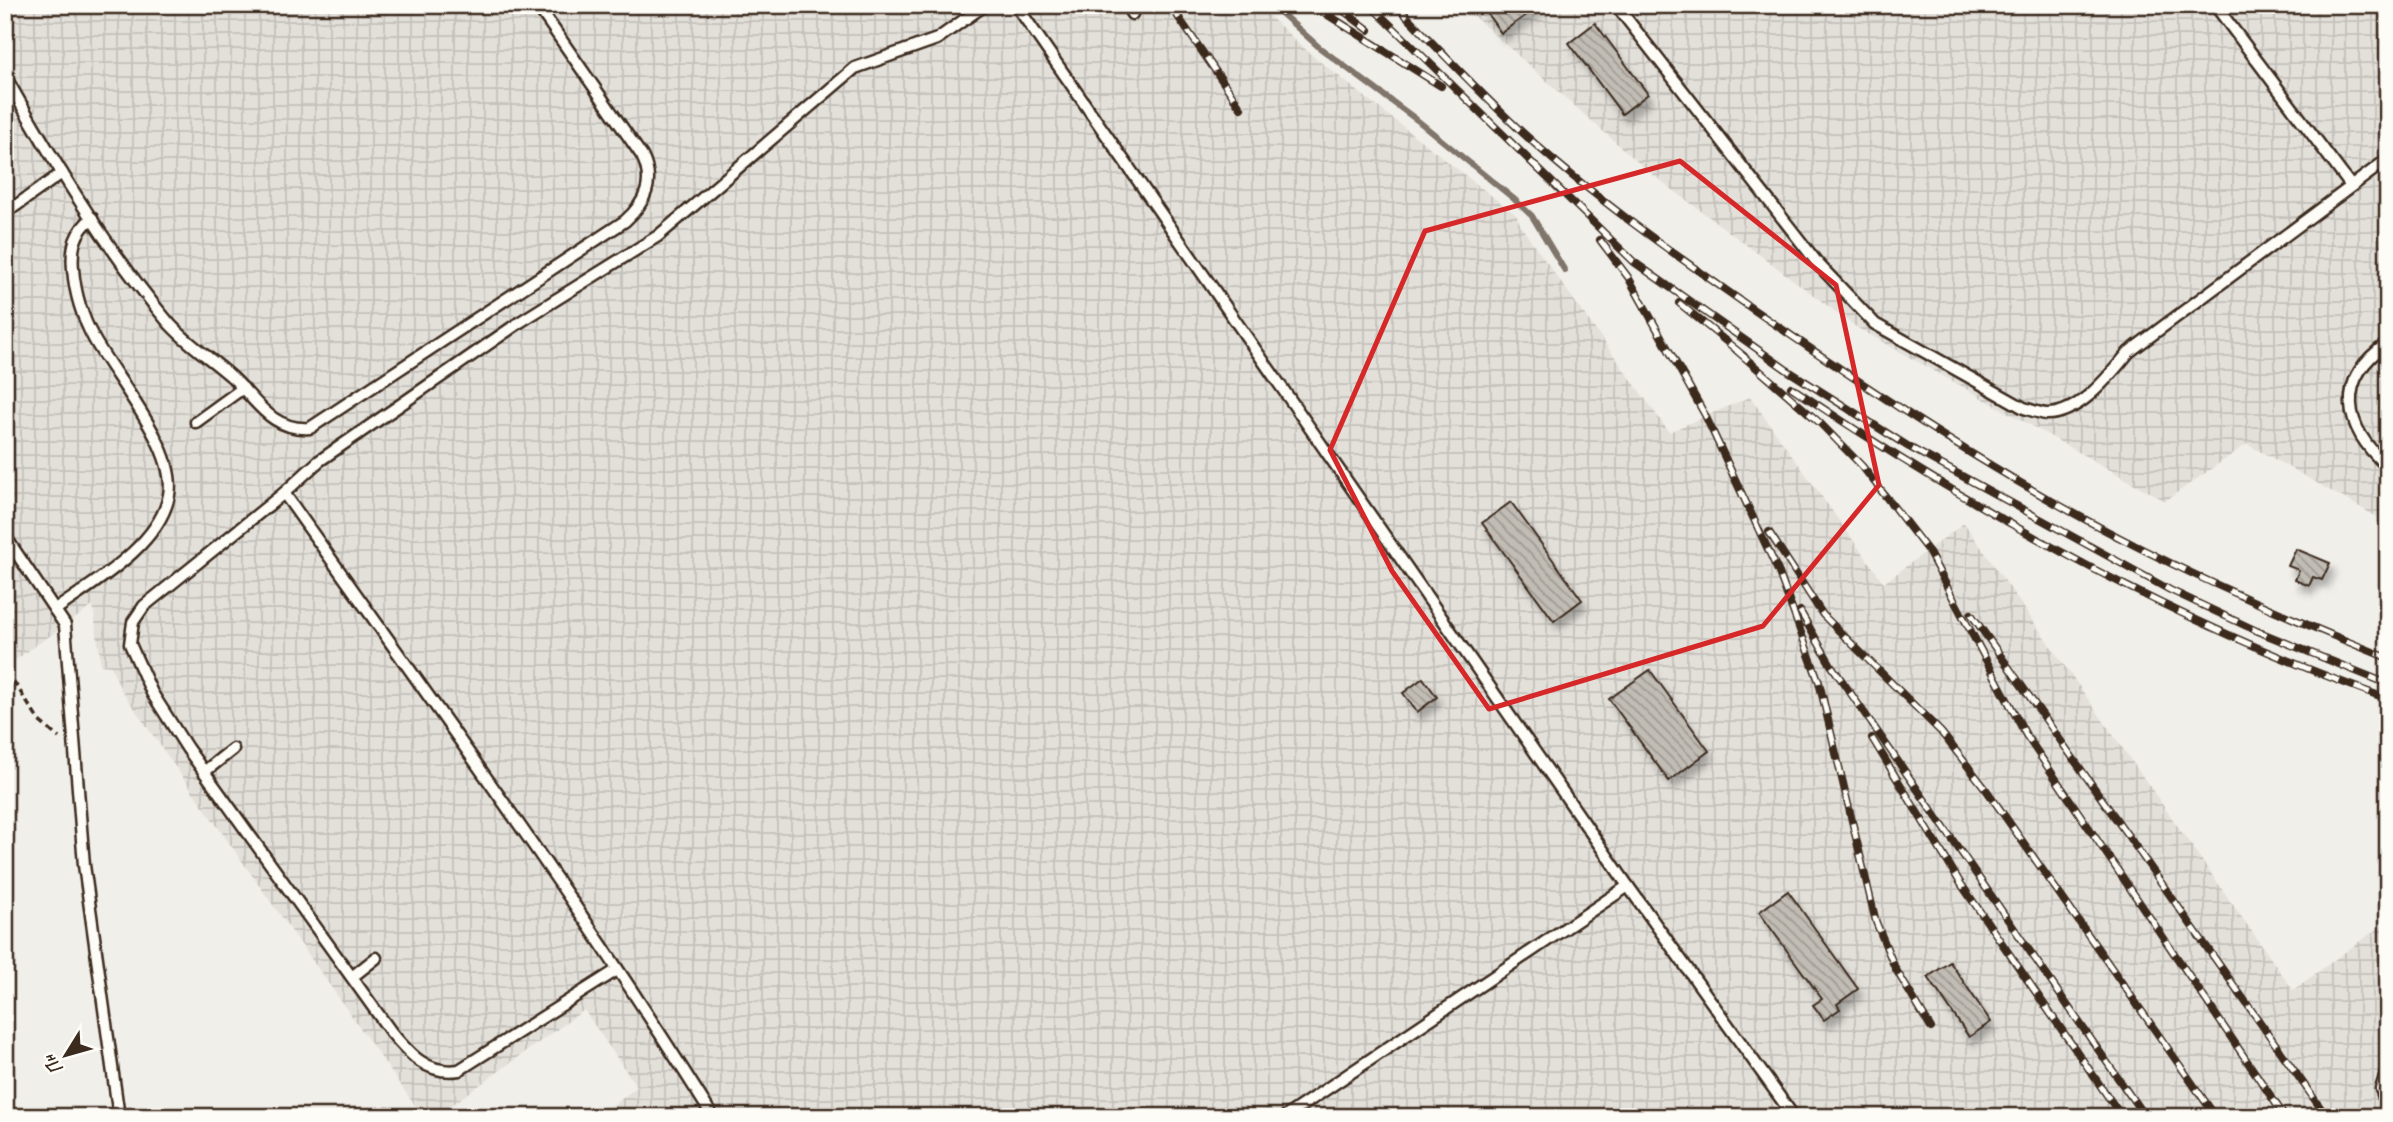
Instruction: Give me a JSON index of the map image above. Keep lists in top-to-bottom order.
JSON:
{
  "north": "bottom left"
}
